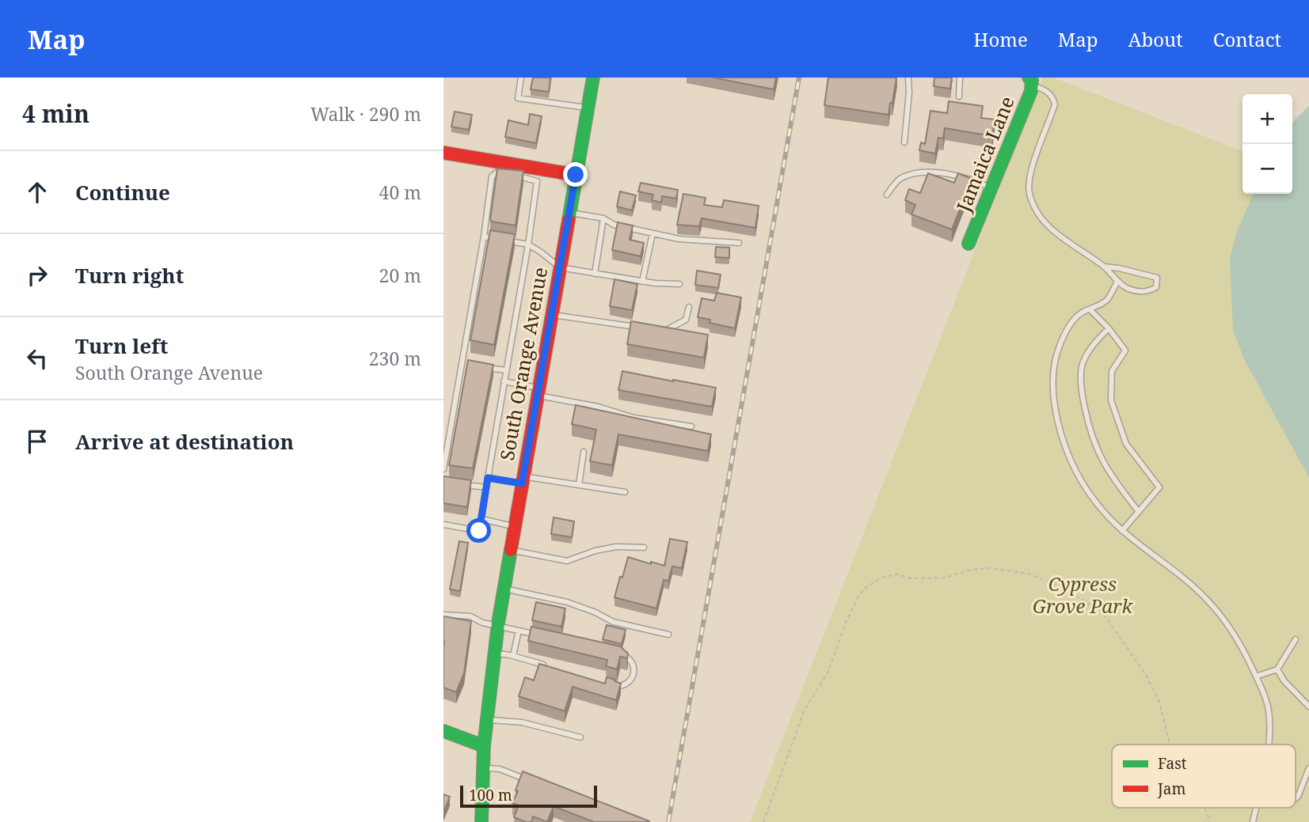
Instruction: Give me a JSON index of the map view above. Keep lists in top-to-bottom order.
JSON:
{
  "streets": {
    "main road": ["Jamaica Lane", "South Orange Avenue"]
  },
  "parks": ["Cypress Grove Park"],
  "legend": ["Fast", "Jam"],
  "scale_bar": "100 m",
  "page": {
    "header": "Map",
    "nav": [
      "Home",
      "Map",
      "About",
      "Contact"
    ],
    "heading": ["4 min", "Walk · 290 m"],
    "map_buttons": ["+", "−"],
    "list": [
      ["Continue", "40 m"],
      ["Turn right", "20 m"],
      ["Turn left", "South Orange Avenue", "230 m"],
      "Arrive at destination"
    ],
    "scale": "100 m"
  }
}
